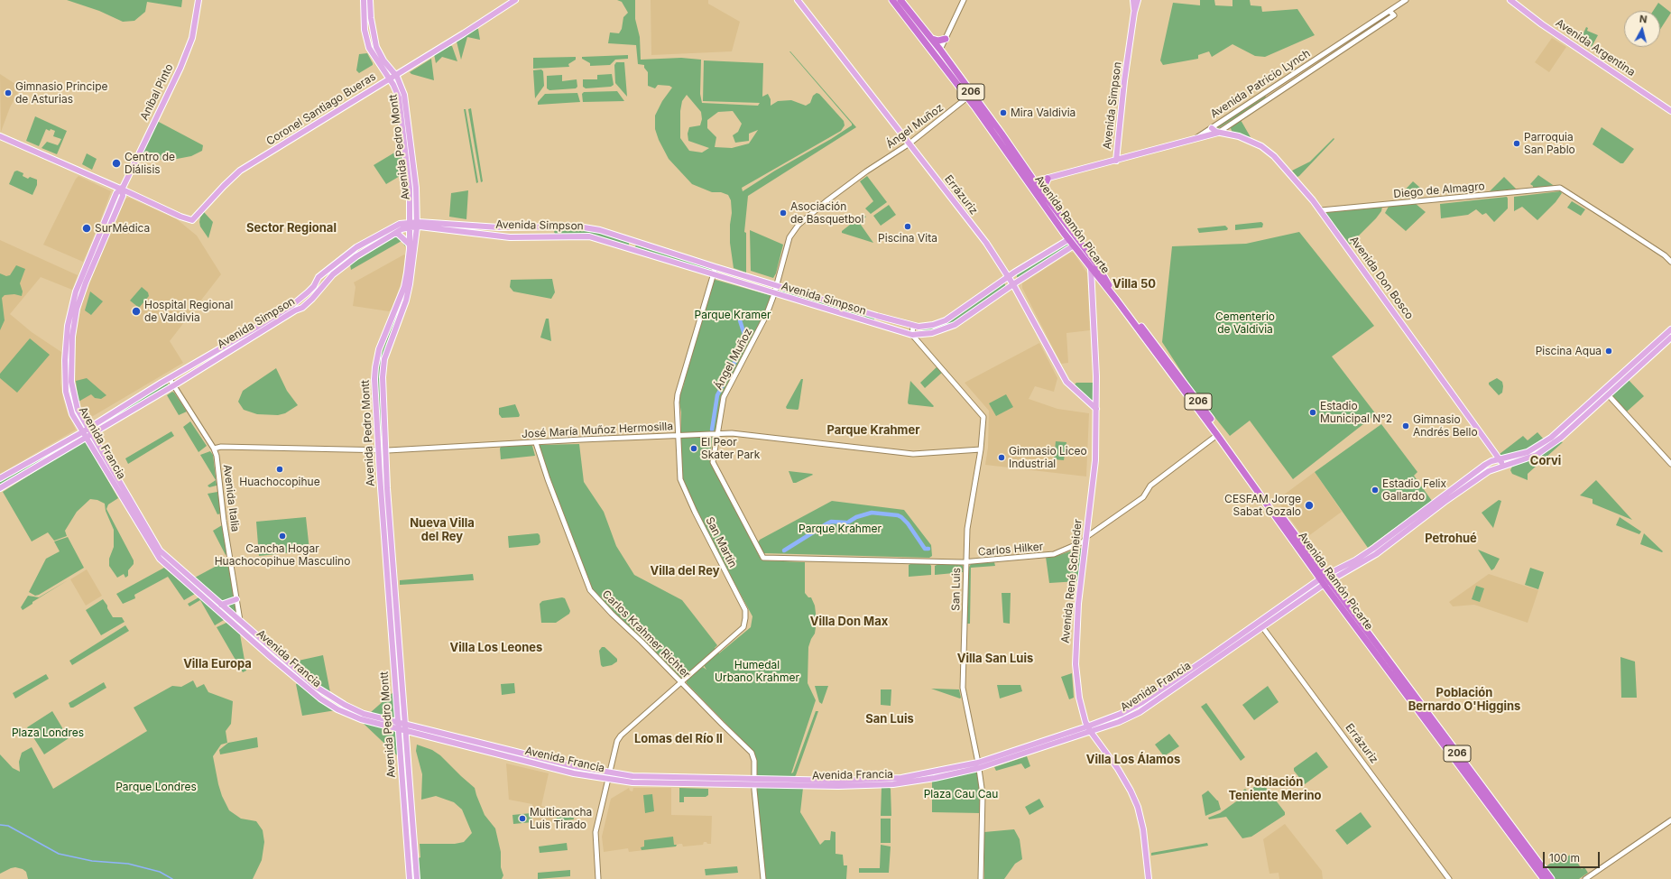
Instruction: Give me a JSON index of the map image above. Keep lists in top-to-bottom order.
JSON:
{
  "streets": {
    "highway": ["206", "Avenida Ramón Picarte"],
    "main road": [
      "Avenida Argentina",
      "Avenida Patricio Lynch",
      "Aníbal Pinto",
      "Avenida Simpson",
      "Coronel Santiago Bueras",
      "Avenida Pedro Montt",
      "Errázuriz",
      "Avenida Don Bosco",
      "Avenida Francia",
      "Avenida René Schneider"
    ],
    "street": [
      "Ángel Muñoz",
      "Diego de Almagro",
      "José María Muñoz Hermosilla",
      "Avenida Italia",
      "San Martín",
      "Carlos Hilker",
      "San Luis",
      "Carlos Krahmer Richter"
    ]
  },
  "crossings": [
    ["Avenida Patricio Lynch", "Avenida Simpson"],
    ["Avenida Patricio Lynch", "Avenida Don Bosco"],
    ["Aníbal Pinto", "Coronel Santiago Bueras"],
    ["Aníbal Pinto", "Avenida Francia"],
    ["Avenida Simpson", "Ángel Muñoz"],
    ["Avenida Simpson", "Avenida Pedro Montt"],
    ["Avenida Simpson", "Errázuriz"],
    ["Avenida Simpson", "Avenida Ramón Picarte"],
    ["Avenida Simpson", "Avenida Francia"],
    ["Avenida Simpson", "Avenida Italia"],
    ["Avenida Simpson", "San Martín"],
    ["Avenida Simpson", "San Luis"],
    ["Coronel Santiago Bueras", "Avenida Pedro Montt"],
    ["Coronel Santiago Bueras", "Avenida Francia"],
    ["Ángel Muñoz", "Errázuriz"],
    ["Ángel Muñoz", "Avenida Ramón Picarte"],
    ["Ángel Muñoz", "José María Muñoz Hermosilla"],
    ["Ángel Muñoz", "Carlos Hilker"],
    ["Avenida Pedro Montt", "José María Muñoz Hermosilla"],
    ["Avenida Pedro Montt", "Avenida Francia"],
    ["Diego de Almagro", "Avenida Don Bosco"],
    ["Errázuriz", "Avenida Francia"],
    ["Errázuriz", "Avenida René Schneider"],
    ["Avenida Ramón Picarte", "Avenida Francia"],
    ["Avenida Ramón Picarte", "Carlos Hilker"],
    ["Avenida Ramón Picarte", "Avenida René Schneider"],
    ["José María Muñoz Hermosilla", "Avenida Italia"],
    ["José María Muñoz Hermosilla", "San Martín"],
    ["José María Muñoz Hermosilla", "San Luis"],
    ["José María Muñoz Hermosilla", "Carlos Krahmer Richter"],
    ["Avenida Francia", "Avenida Italia"],
    ["Avenida Francia", "San Martín"],
    ["Avenida Francia", "Avenida René Schneider"],
    ["Avenida Francia", "San Luis"],
    ["Avenida Francia", "Carlos Krahmer Richter"],
    ["San Martín", "Carlos Krahmer Richter"],
    ["Carlos Hilker", "Avenida René Schneider"],
    ["Carlos Hilker", "San Luis"]
  ],
  "districts": [
    "Sector Regional",
    "Villa 50",
    "Parque Krahmer",
    "Corvi",
    "Nueva Villa del Rey",
    "Petrohué",
    "Villa del Rey",
    "Villa Don Max",
    "Villa Los Leones",
    "Villa San Luis",
    "Villa Europa",
    "Población Bernardo O'Higgins",
    "San Luis",
    "Lomas del Río II",
    "Villa Los Álamos",
    "Población Teniente Merino"
  ],
  "parks": [
    "Parque Kramer",
    "Cementerio de Valdivia",
    "Parque Krahmer",
    "Humedal Urbano Krahmer",
    "Plaza Londres",
    "Parque Londres",
    "Plaza Cau Cau"
  ],
  "places": [
    "Gimnasio Principe de Asturias",
    "Mira Valdivia",
    "Parroquia San Pablo",
    "Centro de Diálisis",
    "Asociación de Basquetbol",
    "Piscina Vita",
    "SurMédica",
    "Hospital Regional de Valdivia",
    "Piscina Aqua",
    "Estadio Municipal N°2",
    "Gimnasio Andrés Bello",
    "El Peor Skater Park",
    "Gimnasio Liceo Industrial",
    "Huachocopihue",
    "Estadio Felix Gallardo",
    "CESFAM Jorge Sabat Gozalo",
    "Cancha Hogar Huachocopihue Masculino",
    "Multicancha Luis Tirado"
  ],
  "scale_bar": "100 m",
  "north": "top"
}
